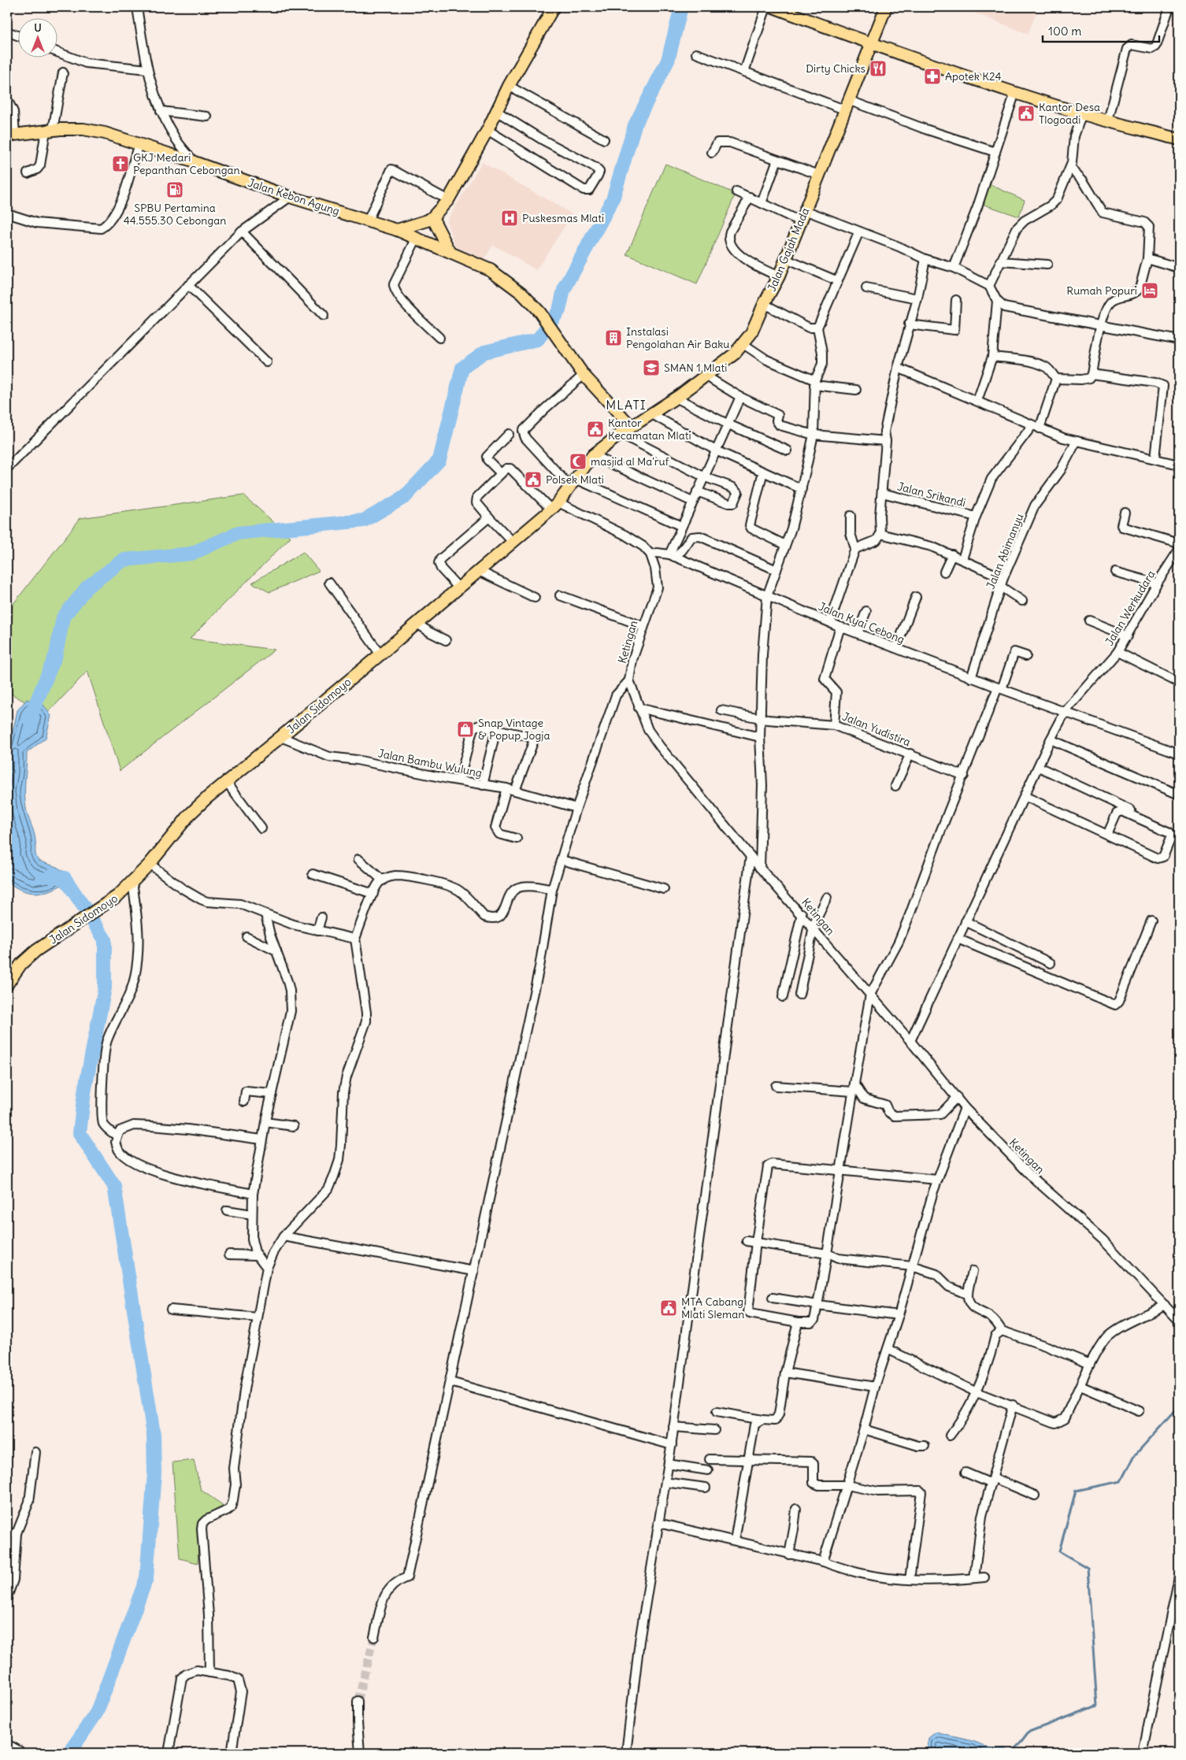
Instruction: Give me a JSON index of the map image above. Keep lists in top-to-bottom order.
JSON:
{
  "streets": {
    "main road": ["Jalan Kebon Agung", "Jalan Gajah Mada", "Jalan Sidomoyo"],
    "street": [
      "Jalan Srikandi",
      "Jalan Abimanyu",
      "Jalan Werkudara",
      "Jalan Kyai Cebong",
      "Ketingan",
      "Jalan Yudistira",
      "Jalan Bambu Wulung"
    ]
  },
  "crossings": [
    ["Jalan Kebon Agung", "Jalan Gajah Mada"],
    ["Jalan Kebon Agung", "Jalan Sidomoyo"],
    ["Jalan Gajah Mada", "Jalan Sidomoyo"],
    ["Jalan Abimanyu", "Jalan Kyai Cebong"],
    ["Jalan Werkudara", "Jalan Kyai Cebong"],
    ["Jalan Werkudara", "Ketingan"],
    ["Jalan Kyai Cebong", "Ketingan"],
    ["Jalan Kyai Cebong", "Jalan Yudistira"],
    ["Jalan Sidomoyo", "Jalan Bambu Wulung"]
  ],
  "districts": ["MLATI"],
  "places": {
    "restaurant": ["Dirty Chicks"],
    "pharmacy": ["Apotek K24"],
    "public building": [
      "Kantor Desa Tlogoadi",
      "Kantor Kecamatan Mlati",
      "Polsek Mlati",
      "MTA Cabang Mlati Sleman"
    ],
    "church": ["GKJ Medari Pepanthan Cebongan"],
    "fuel station": ["SPBU Pertamina 44.555.30 Cebongan"],
    "hospital": ["Puskesmas Mlati"],
    "hotel": ["Rumah Popuri"],
    "building": ["Instalasi Pengolahan Air Baku"],
    "school or university": ["SMAN 1 Mlati"],
    "mosque": ["masjid al Ma'ruf"],
    "shop": ["Snap Vintage & Popup Jogja"]
  },
  "scale_bar": "100 m",
  "north": "top"
}
